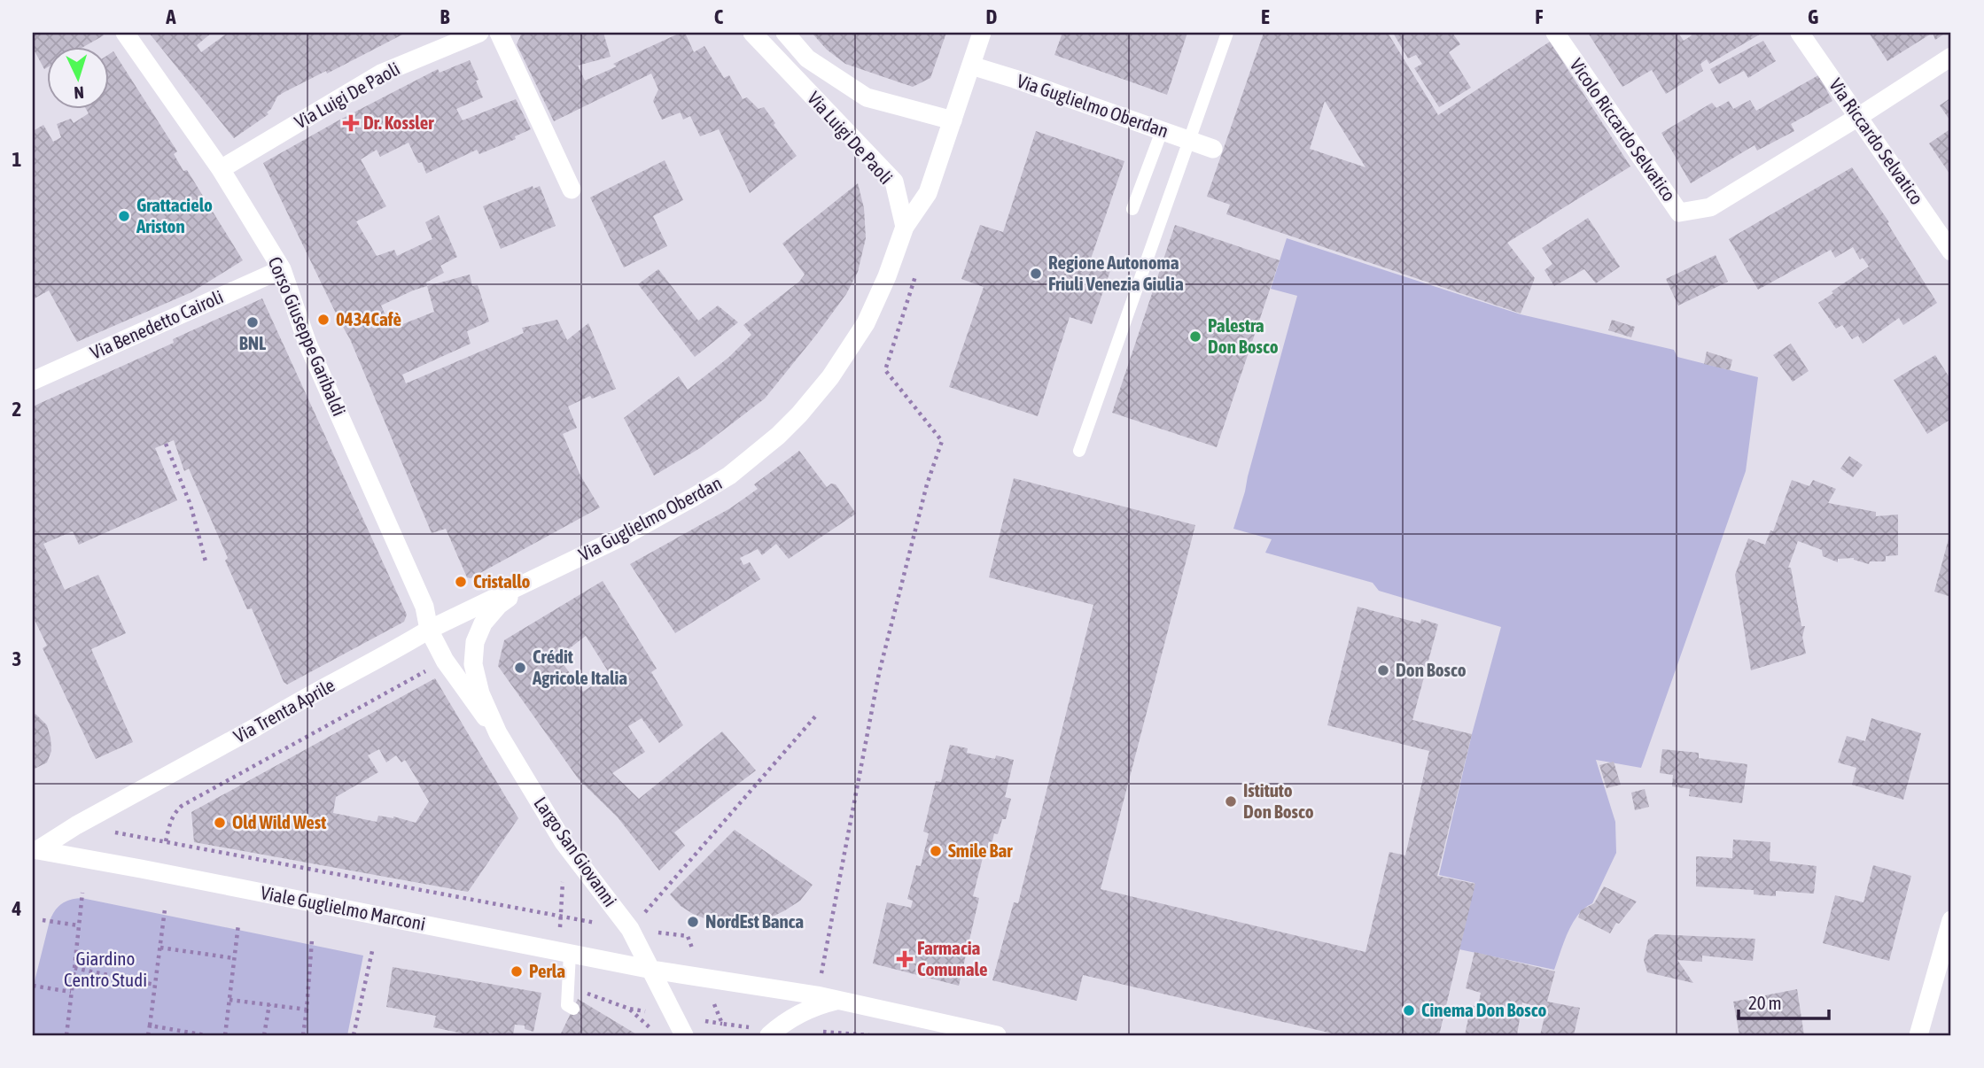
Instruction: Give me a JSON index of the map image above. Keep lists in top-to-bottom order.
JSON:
{
  "streets": {
    "street": [
      "Via Luigi De Paoli",
      "Via Guglielmo Oberdan",
      "Vicolo Riccardo Selvatico",
      "Via Riccardo Selvatico",
      "Via Benedetto Cairoli",
      "Corso Giuseppe Garibaldi",
      "Via Trenta Aprile",
      "Largo San Giovanni",
      "Viale Guglielmo Marconi"
    ]
  },
  "crossings": [
    ["Via Luigi De Paoli", "Via Guglielmo Oberdan"],
    ["Via Luigi De Paoli", "Corso Giuseppe Garibaldi"],
    ["Via Guglielmo Oberdan", "Via Trenta Aprile"],
    ["Via Guglielmo Oberdan", "Largo San Giovanni"],
    ["Vicolo Riccardo Selvatico", "Via Riccardo Selvatico"],
    ["Via Benedetto Cairoli", "Corso Giuseppe Garibaldi"],
    ["Corso Giuseppe Garibaldi", "Via Trenta Aprile"],
    ["Corso Giuseppe Garibaldi", "Largo San Giovanni"],
    ["Via Trenta Aprile", "Largo San Giovanni"],
    ["Via Trenta Aprile", "Viale Guglielmo Marconi"],
    ["Largo San Giovanni", "Viale Guglielmo Marconi"]
  ],
  "parks": ["Giardino Centro Studi"],
  "places": {
    "health": ["Dr. Kossler", "Farmacia Comunale"],
    "other": [
      "Grattacielo Ariston",
      "Regione Autonoma Friuli Venezia Giulia",
      "0434Cafè",
      "BNL",
      "Palestra Don Bosco",
      "Cristallo",
      "Crédit Agricole Italia",
      "Don Bosco",
      "Istituto Don Bosco",
      "Old Wild West",
      "Smile Bar",
      "NordEst Banca",
      "Perla",
      "Cinema Don Bosco"
    ]
  },
  "scale_bar": "20 m",
  "north": "bottom",
  "grid": {
    "columns": [
      "A",
      "B",
      "C",
      "D",
      "E",
      "F",
      "G"
    ],
    "rows": [
      "1",
      "2",
      "3",
      "4"
    ]
  }
}
